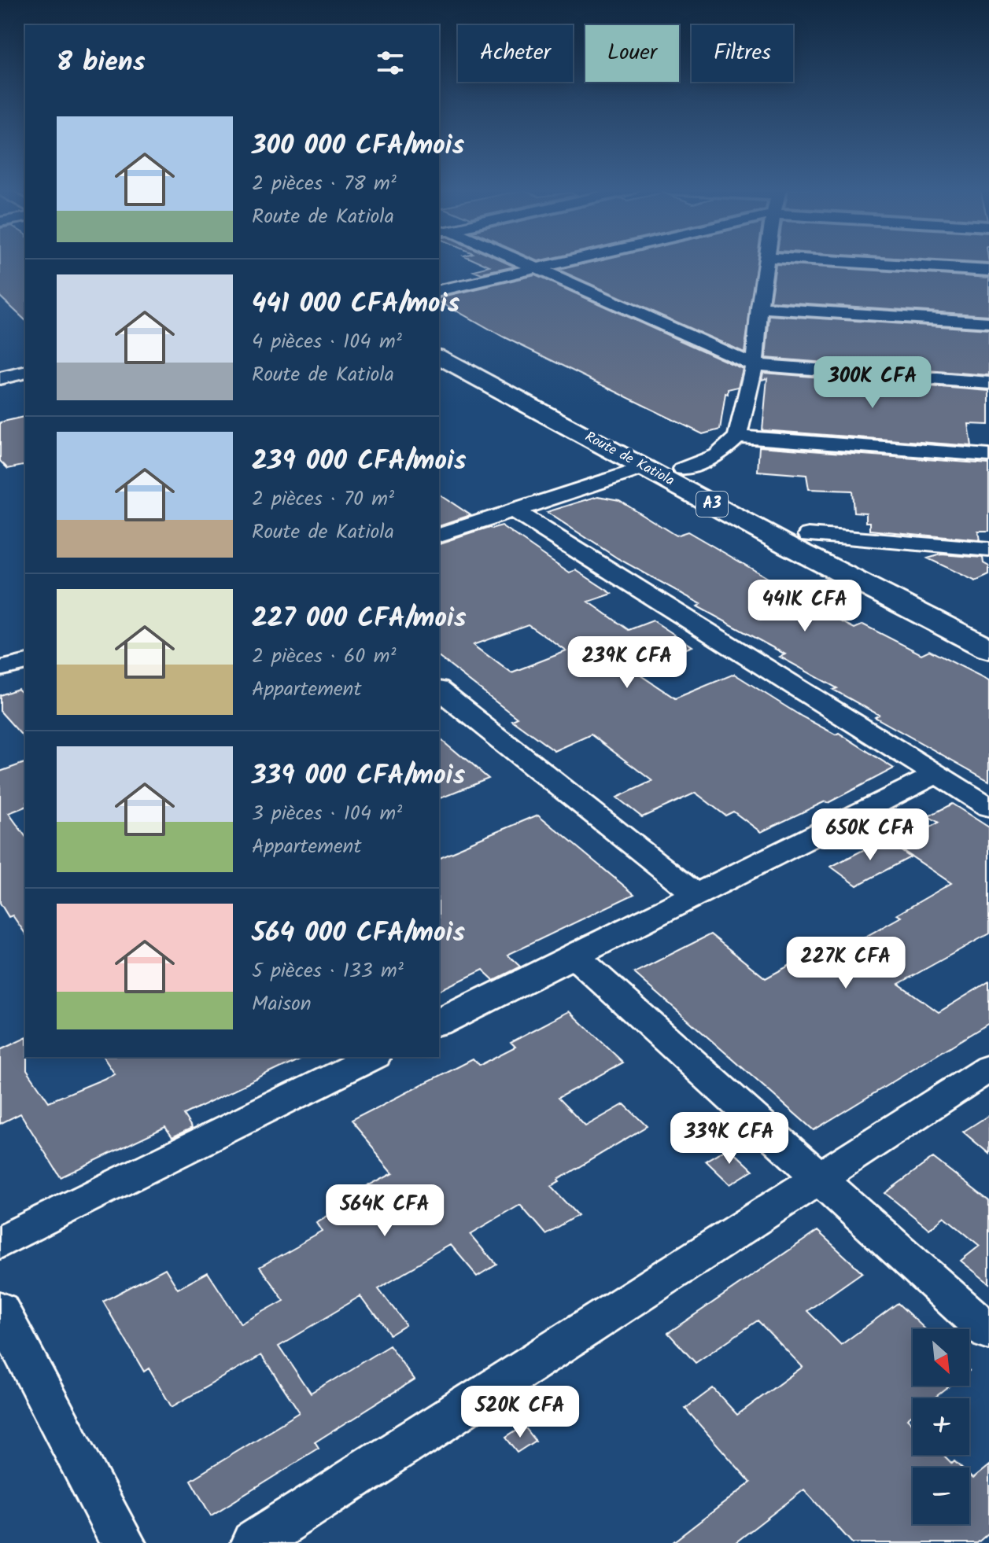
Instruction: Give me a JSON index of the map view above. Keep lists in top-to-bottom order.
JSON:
{
  "streets": {
    "highway": ["Route de Katiola", "A3"]
  },
  "north": "bottom right",
  "page": {
    "chip": ["Acheter", "Louer", "Filtres"],
    "heading": "8 biens",
    "list": [
      {
        "name": "300 000 CFA/mois",
        "note": "2 pièces · 78 m² · Route de Katiola"
      },
      {
        "name": "441 000 CFA/mois",
        "note": "4 pièces · 104 m² · Route de Katiola"
      },
      {
        "name": "239 000 CFA/mois",
        "note": "2 pièces · 70 m² · Route de Katiola"
      },
      {
        "name": "227 000 CFA/mois",
        "note": "2 pièces · 60 m² · Appartement"
      },
      {
        "name": "339 000 CFA/mois",
        "note": "3 pièces · 104 m² · Appartement"
      },
      {
        "name": "564 000 CFA/mois",
        "note": "5 pièces · 133 m² · Maison"
      }
    ],
    "price": [
      "300K CFA",
      "441K CFA",
      "239K CFA",
      "650K CFA",
      "227K CFA",
      "339K CFA",
      "564K CFA",
      "520K CFA"
    ],
    "map_buttons": ["+", "−"]
  }
}
